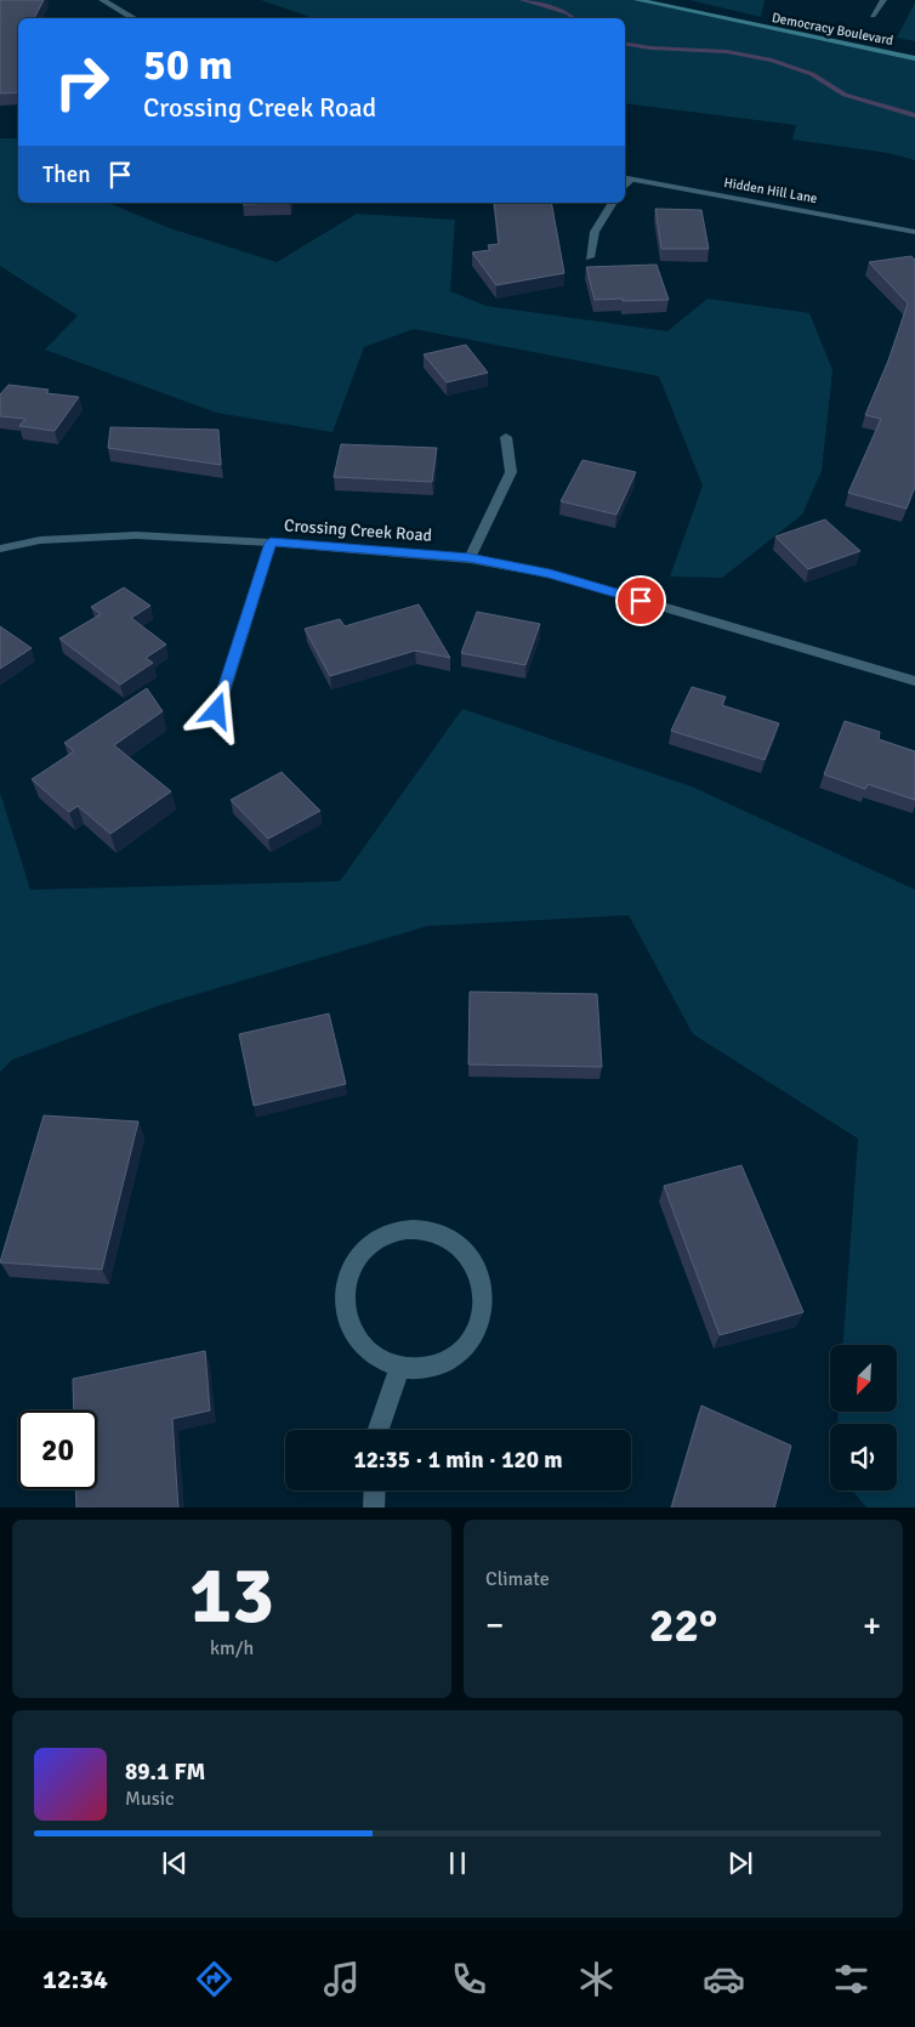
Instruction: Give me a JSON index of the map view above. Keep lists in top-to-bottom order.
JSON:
{
  "streets": {
    "main road": ["Democracy Boulevard"],
    "street": ["Hidden Hill Lane", "Crossing Creek Road"]
  },
  "north": "bottom left",
  "page": {
    "turn": ["50 m", "Crossing Creek Road"],
    "then": "Then",
    "limit": "20",
    "trip": "12:35 · 1 min · 120 m",
    "tile": [
      ["13", "km/h"],
      "Climate"
    ],
    "heat": ["−", "22°", "+"],
    "song": ["89.1 FM", "Music"],
    "tabs": "12:34"
  }
}
